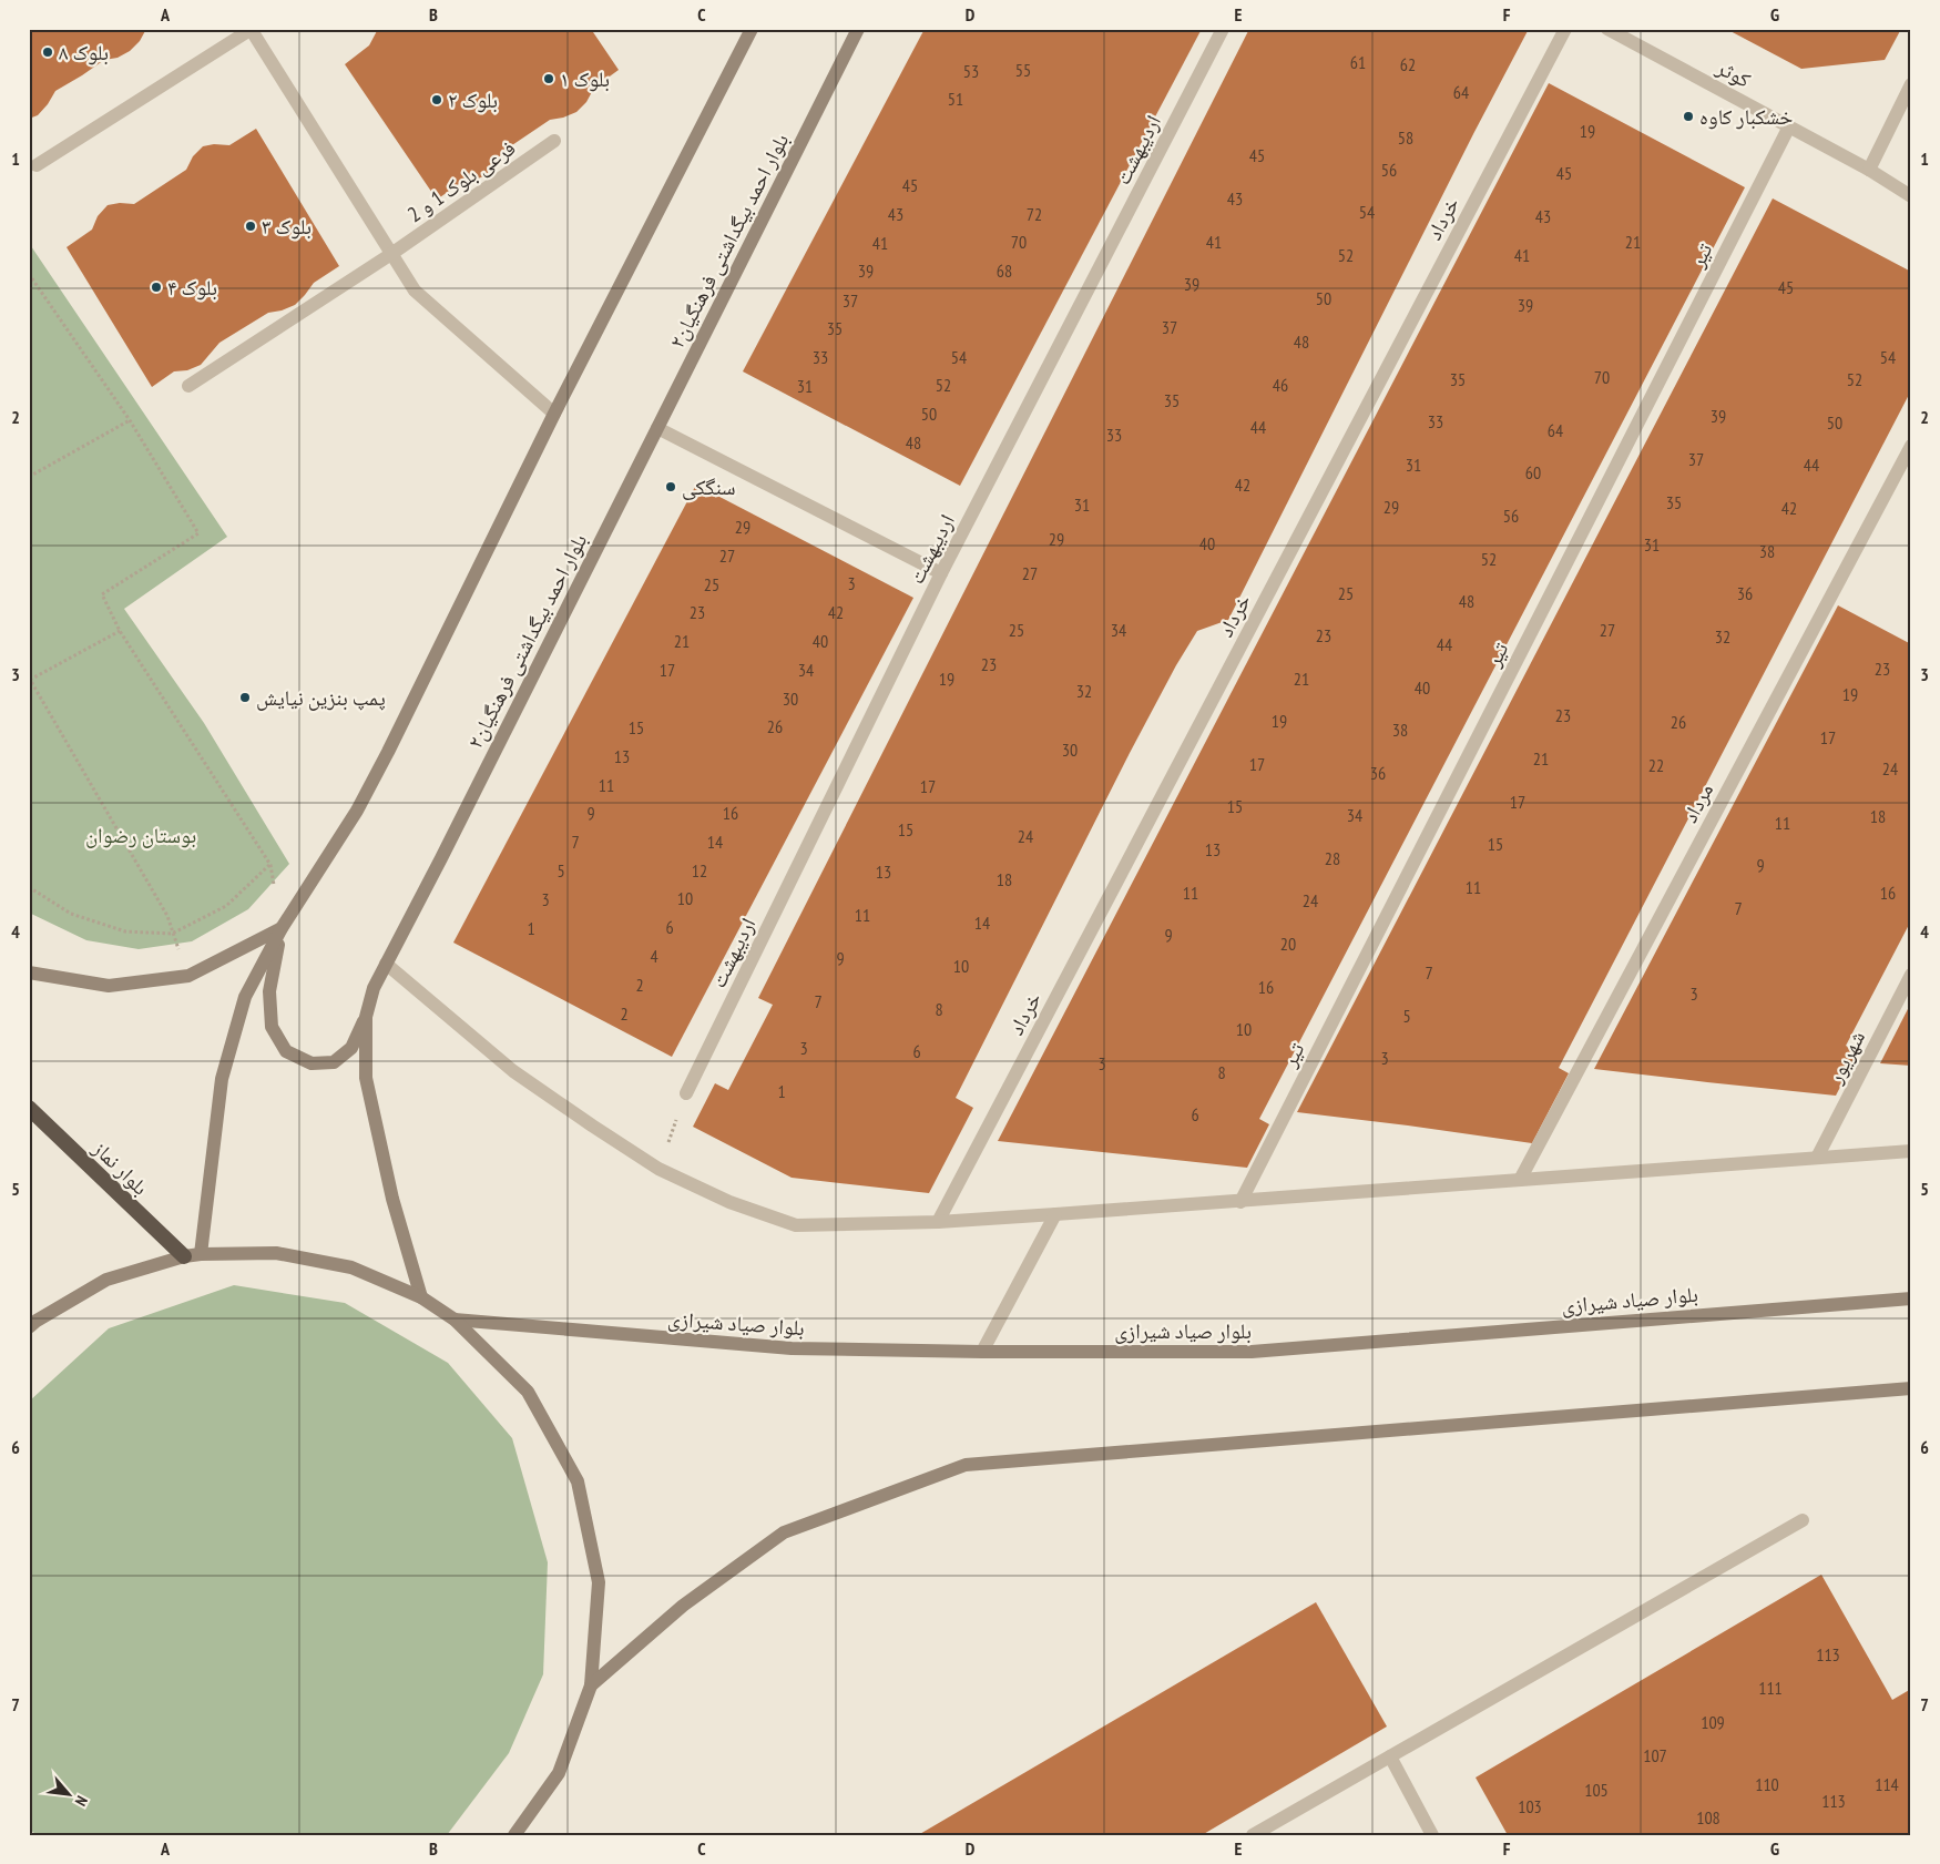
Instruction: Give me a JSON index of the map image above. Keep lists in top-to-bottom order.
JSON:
{
  "streets": {
    "highway": ["بلوار نماز"],
    "main road": ["بلوار احمد بیگداشتی فرهنگیان۲", "بلوار صیاد شیرازی"],
    "street": [
      "کوثر",
      "اردیبهشت",
      "فرعی بلوک 1 و 2",
      "خرداد",
      "تیر",
      "مرداد",
      "شهریور"
    ]
  },
  "crossings": [
    ["کوثر", "تیر"]
  ],
  "parks": ["بوستان رضوان"],
  "places": [
    "بلوک ۸",
    "بلوک ۱",
    "بلوک ۲",
    "خشکبار کاوه",
    "بلوک ۳",
    "بلوک ۴",
    "سنگکی",
    "پمپ بنزین نیایش"
  ],
  "house_numbers": [
    "61",
    "62",
    "55",
    "53",
    "64",
    "51",
    "19",
    "58",
    "45",
    "56",
    "45",
    "45",
    "43",
    "54",
    "43",
    "72",
    "43",
    "70",
    "41",
    "21",
    "41",
    "52",
    "41",
    "39",
    "68",
    "39",
    "45",
    "50",
    "37",
    "39",
    "37",
    "35",
    "48",
    "33",
    "54",
    "54",
    "70",
    "35",
    "52",
    "52",
    "46",
    "31",
    "35",
    "50",
    "39",
    "33",
    "50",
    "44",
    "64",
    "33",
    "48",
    "37",
    "31",
    "44",
    "60",
    "42",
    "35",
    "31",
    "29",
    "42",
    "56",
    "29",
    "29",
    "40",
    "31",
    "38",
    "27",
    "52",
    "27",
    "3",
    "25",
    "25",
    "36",
    "48",
    "23",
    "42",
    "25",
    "34",
    "27",
    "23",
    "32",
    "21",
    "40",
    "44",
    "23",
    "23",
    "17",
    "34",
    "19",
    "21",
    "40",
    "32",
    "19",
    "30",
    "23",
    "19",
    "26",
    "26",
    "15",
    "38",
    "17",
    "30",
    "13",
    "21",
    "17",
    "22",
    "24",
    "36",
    "11",
    "17",
    "17",
    "15",
    "9",
    "16",
    "34",
    "18",
    "11",
    "15",
    "24",
    "7",
    "14",
    "15",
    "13",
    "28",
    "9",
    "5",
    "12",
    "13",
    "18",
    "11",
    "11",
    "16",
    "10",
    "3",
    "24",
    "7",
    "11",
    "14",
    "6",
    "1",
    "9",
    "20",
    "4",
    "9",
    "10",
    "7",
    "2",
    "16",
    "3",
    "7",
    "8",
    "2",
    "5",
    "10",
    "3",
    "6",
    "3",
    "3",
    "8",
    "1",
    "6",
    "113",
    "111",
    "109",
    "107",
    "110",
    "114",
    "105",
    "113",
    "103",
    "108"
  ],
  "north": "bottom right",
  "grid": {
    "columns": [
      "A",
      "B",
      "C",
      "D",
      "E",
      "F",
      "G"
    ],
    "rows": [
      "1",
      "2",
      "3",
      "4",
      "5",
      "6",
      "7"
    ]
  }
}
